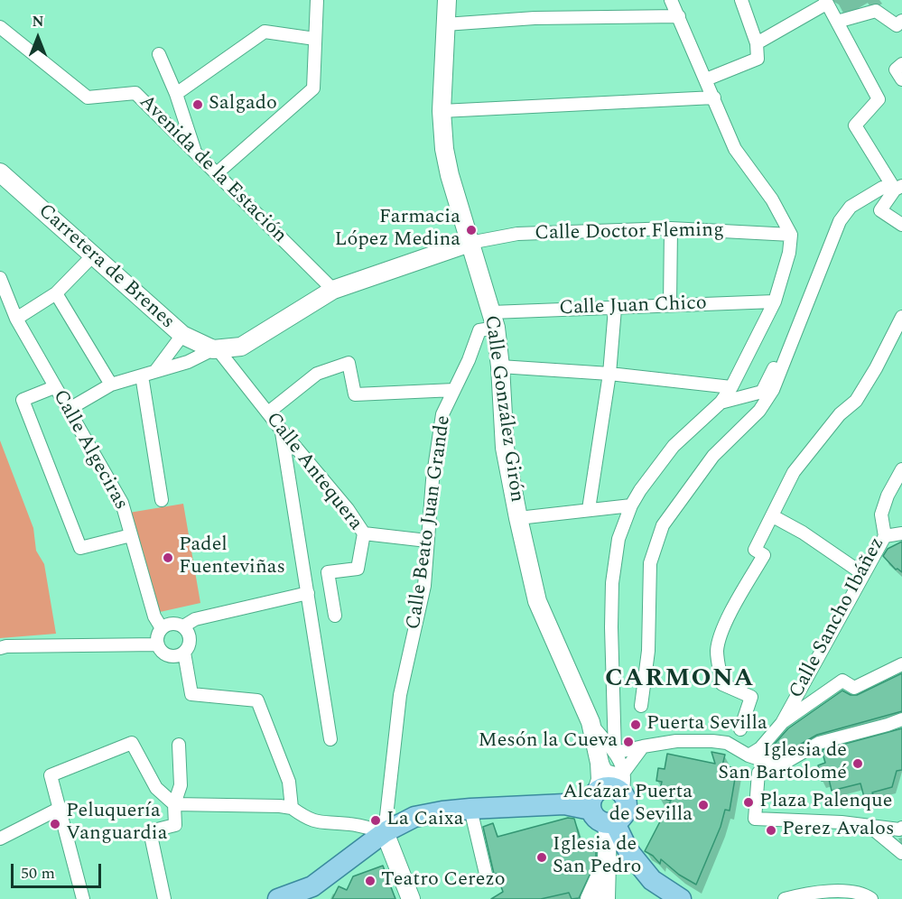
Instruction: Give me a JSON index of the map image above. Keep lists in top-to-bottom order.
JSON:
{
  "streets": {
    "street": [
      "Avenida de la Estación",
      "Calle Doctor Fleming",
      "Carretera de Brenes",
      "Calle Juan Chico",
      "Calle González Girón",
      "Calle Algeciras",
      "Calle Antequera",
      "Calle Beato Juan Grande",
      "Calle Sancho Ibáñez"
    ]
  },
  "crossings": [
    ["Calle Doctor Fleming", "Calle González Girón"],
    ["Carretera de Brenes", "Calle Antequera"],
    ["Calle Juan Chico", "Calle González Girón"],
    ["Calle Juan Chico", "Calle Beato Juan Grande"],
    ["Calle González Girón", "Calle Beato Juan Grande"]
  ],
  "districts": ["CARMONA"],
  "places": [
    "Salgado",
    "Farmacia López Medina",
    "Padel Fuenteviñas",
    "Puerta Sevilla",
    "Mesón la Cueva",
    "Iglesia de San Bartolomé",
    "Plaza Palenque",
    "Alcázar Puerta de Sevilla",
    "La Caixa",
    "Peluquería Vanguardia",
    "Perez Avalos",
    "Iglesia de San Pedro",
    "Teatro Cerezo"
  ],
  "scale_bar": "50 m",
  "north": "top"
}
